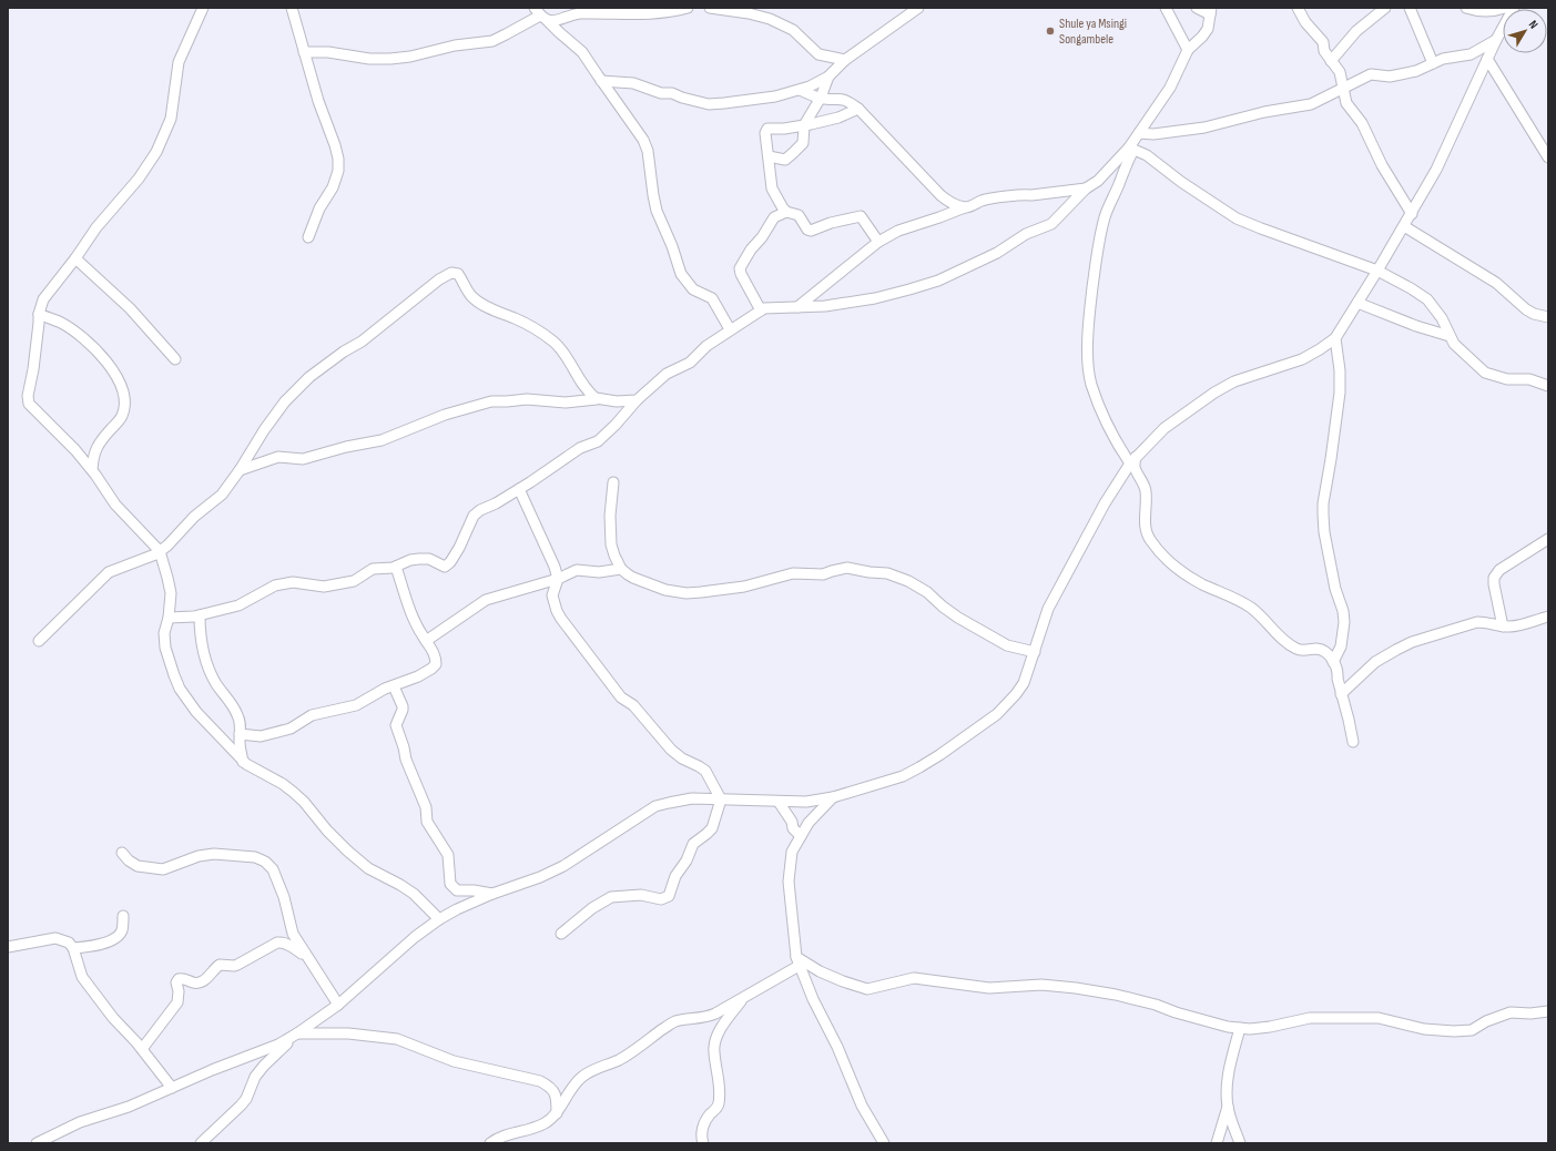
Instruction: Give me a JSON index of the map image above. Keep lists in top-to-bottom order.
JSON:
{
  "places": ["Shule ya Msingi Songambele"],
  "north": "top right"
}
